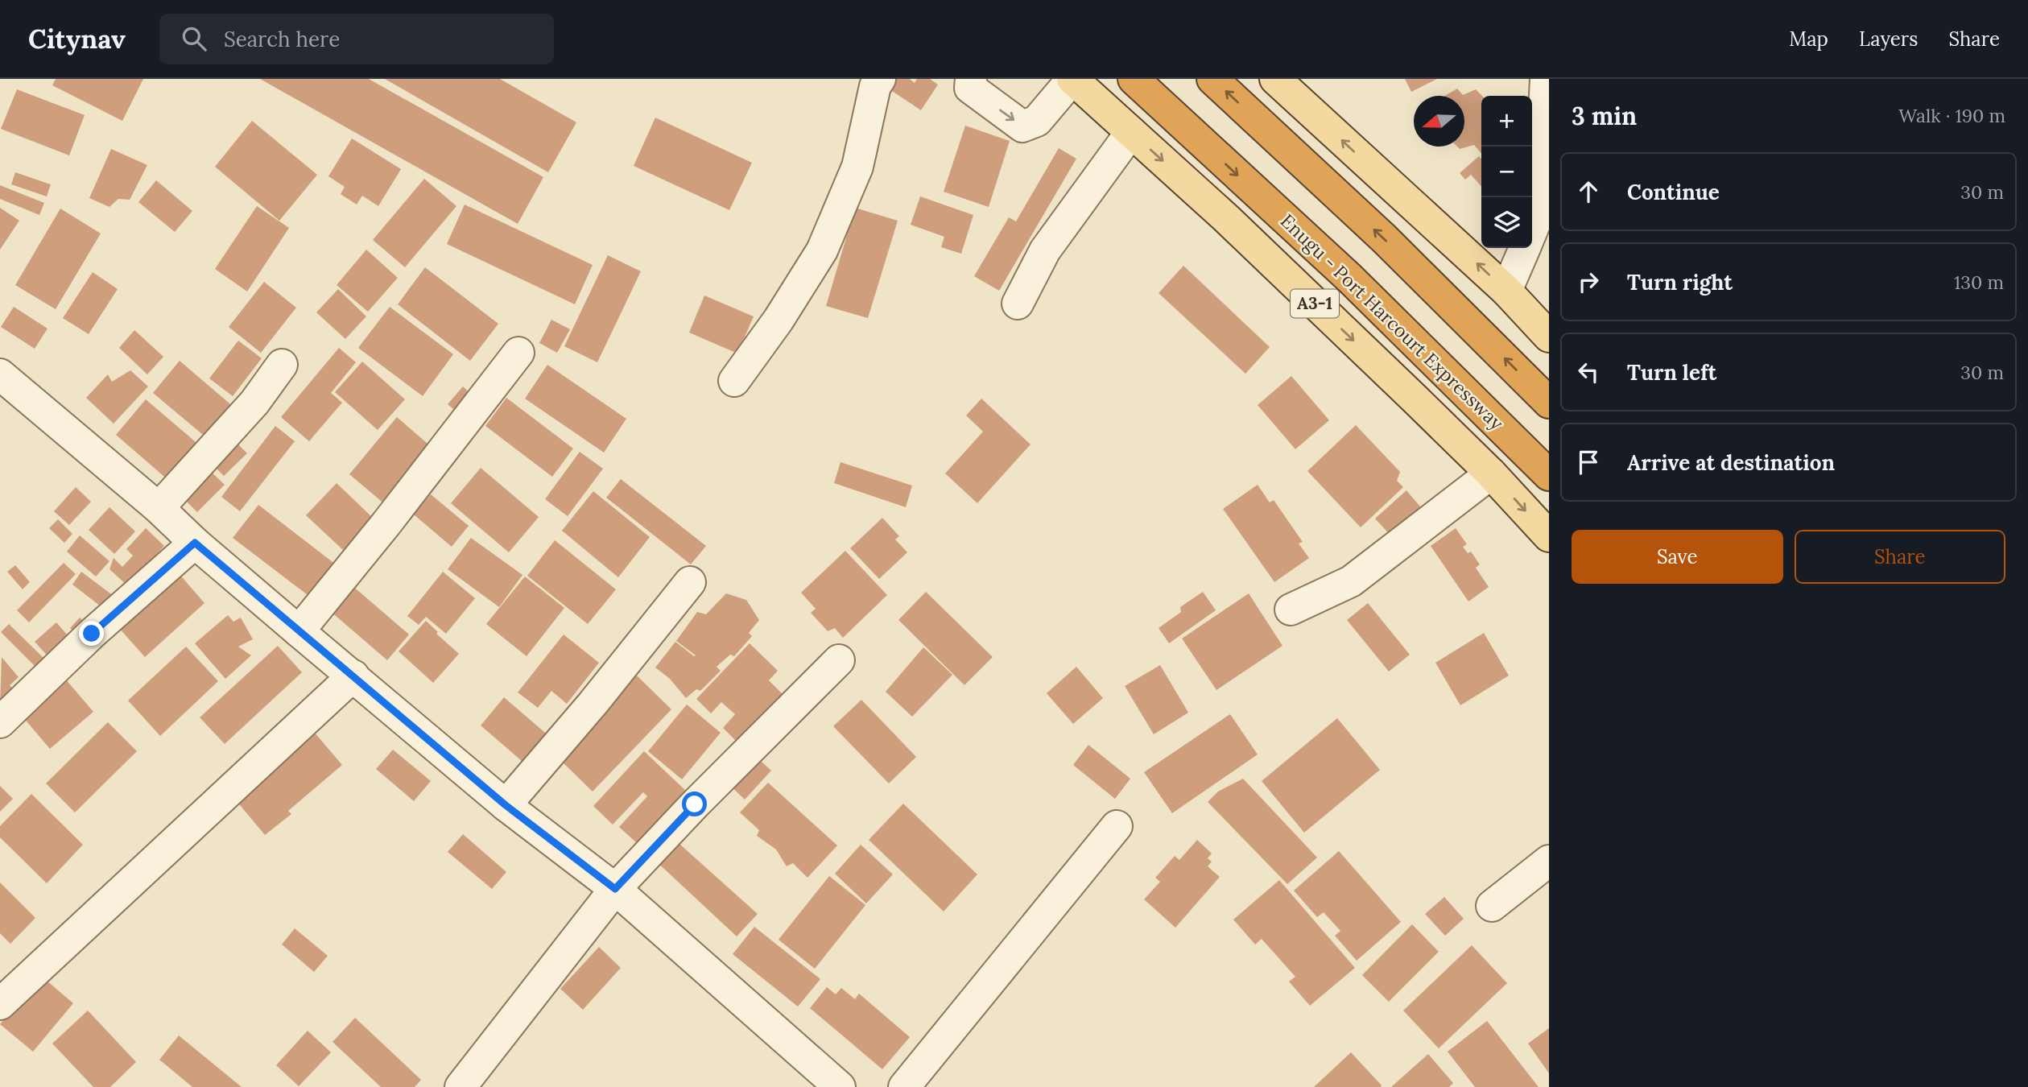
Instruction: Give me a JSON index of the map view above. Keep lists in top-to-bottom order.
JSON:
{
  "streets": {
    "highway": ["A3-1", "Enugu - Port Harcourt Expressway"]
  },
  "north": "left",
  "page": {
    "header": "Citynav",
    "search": "Search here",
    "nav": ["Map", "Layers", "Share"],
    "heading": ["3 min", "Walk · 190 m"],
    "map_buttons": ["+", "−"],
    "list": [
      ["Continue", "30 m"],
      ["Turn right", "130 m"],
      ["Turn left", "30 m"],
      "Arrive at destination"
    ],
    "buttons": ["Save", "Share"]
  }
}
